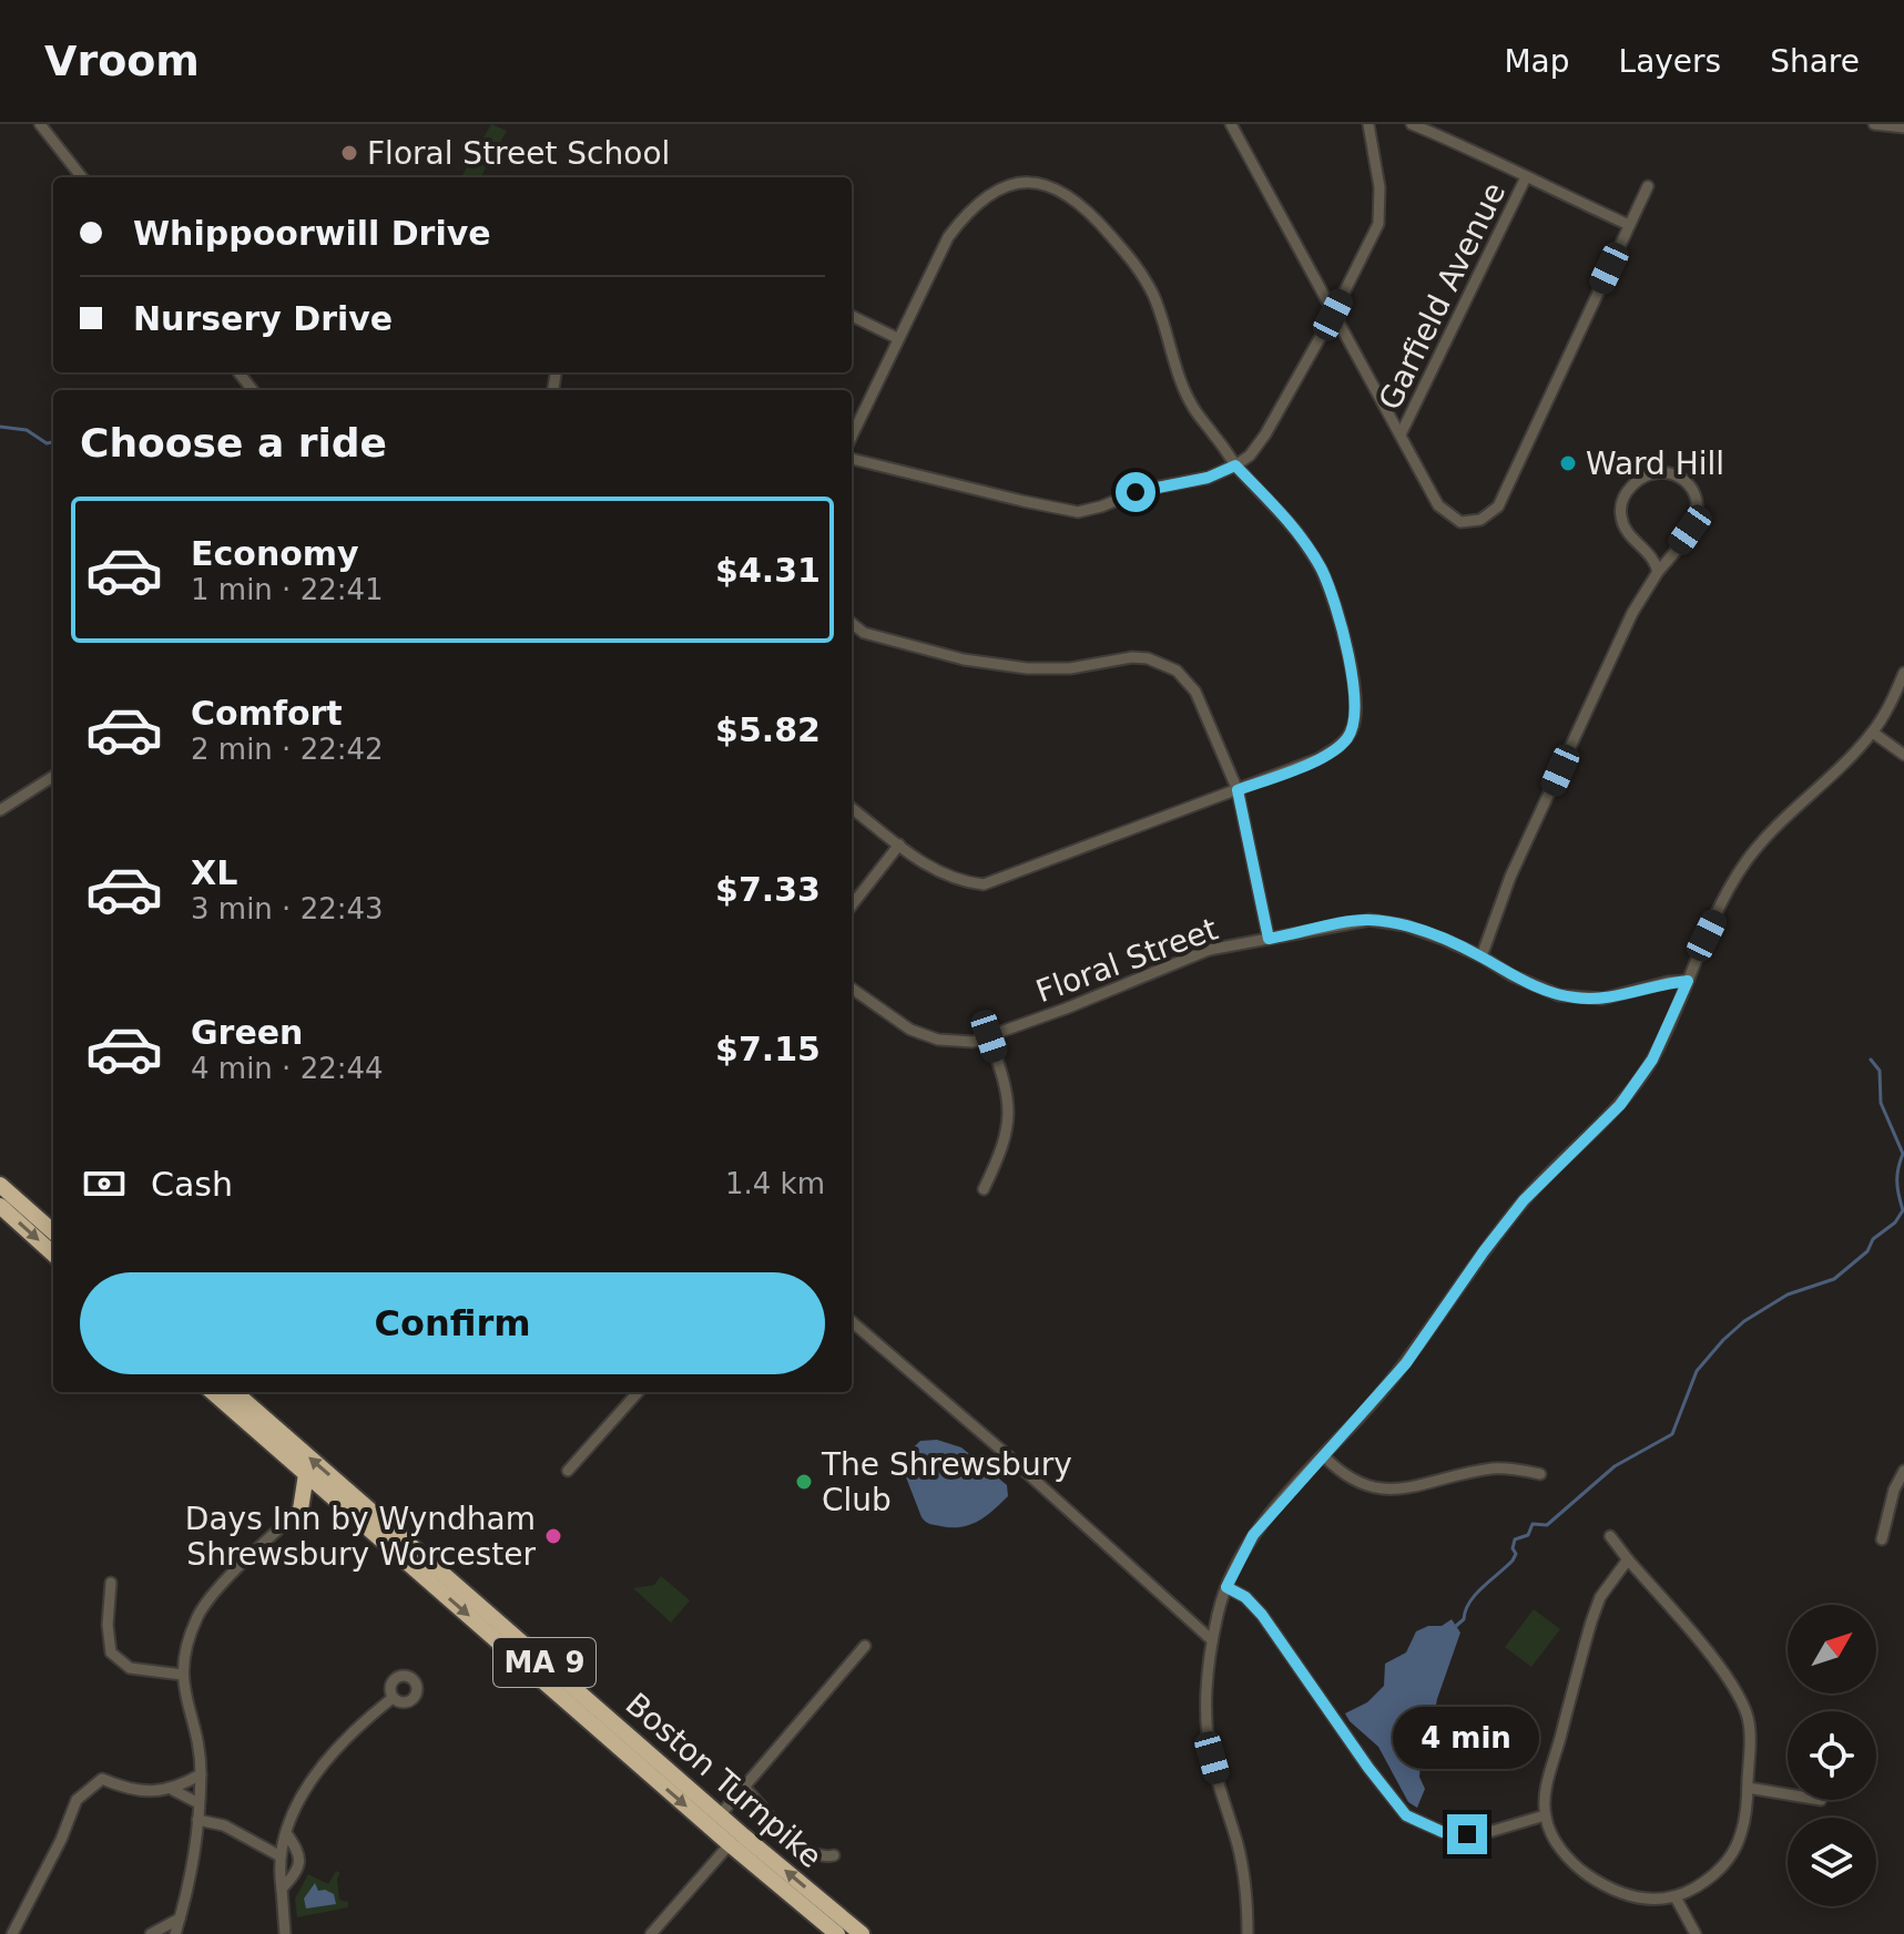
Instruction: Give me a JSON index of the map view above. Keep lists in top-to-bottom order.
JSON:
{
  "streets": {
    "highway": ["MA 9", "Boston Turnpike"],
    "street": ["Garfield Avenue", "Floral Street"]
  },
  "places": [
    "Floral Street School",
    "Ward Hill",
    "The Shrewsbury Club",
    "Days Inn by Wyndham Shrewsbury Worcester"
  ],
  "north": "top right",
  "page": {
    "header": "Vroom",
    "nav": ["Map", "Layers", "Share"],
    "banner": ["Whippoorwill Drive", "Nursery Drive"],
    "heading": "Choose a ride",
    "list": [
      {
        "name": "Economy",
        "note": "1 min · 22:41",
        "value": "$4.31"
      },
      {
        "name": "Comfort",
        "note": "2 min · 22:42",
        "value": "$5.82"
      },
      {
        "name": "XL",
        "note": "3 min · 22:43",
        "value": "$7.33"
      },
      {
        "name": "Green",
        "note": "4 min · 22:44",
        "value": "$7.15"
      }
    ],
    "pay": ["Cash", "1.4 km"],
    "buttons": "Confirm",
    "bubble": "4 min"
  }
}
